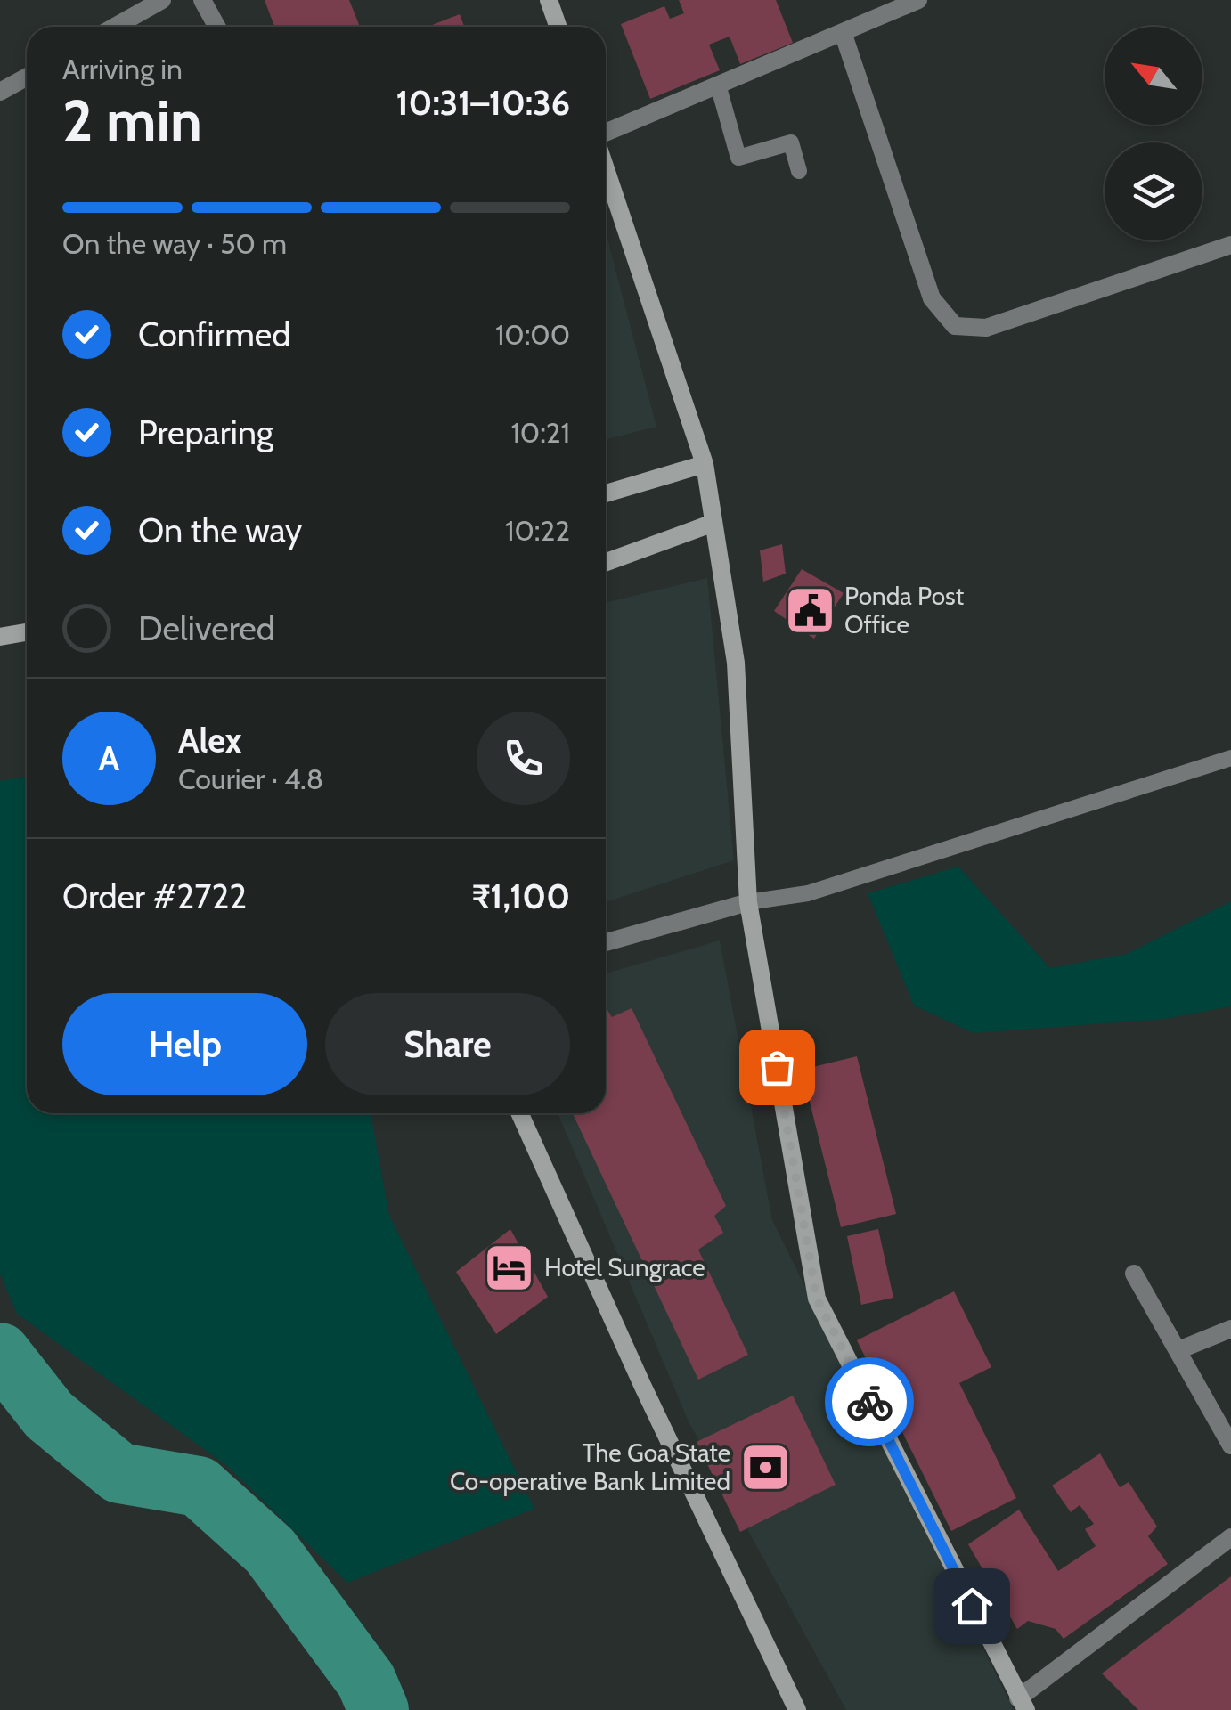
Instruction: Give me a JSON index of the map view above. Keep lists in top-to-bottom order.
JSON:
{
  "places": {
    "public building": ["Ponda Post Office"],
    "hotel": ["Hotel Sungrace"],
    "bank": ["The Goa State Co-operative Bank Limited"]
  },
  "north": "top left",
  "page": {
    "heading": ["2 min", "Arriving in", "10:31–10:36"],
    "panel": [
      "Alex",
      "Courier · 4.8",
      "Order #2722",
      "₹1,100"
    ],
    "bar": "On the way · 50 m",
    "list": [
      ["Confirmed", "10:00"],
      ["Preparing", "10:21"],
      ["On the way", "10:22"],
      "Delivered"
    ],
    "round": "A",
    "buttons": ["Help", "Share"]
  }
}
